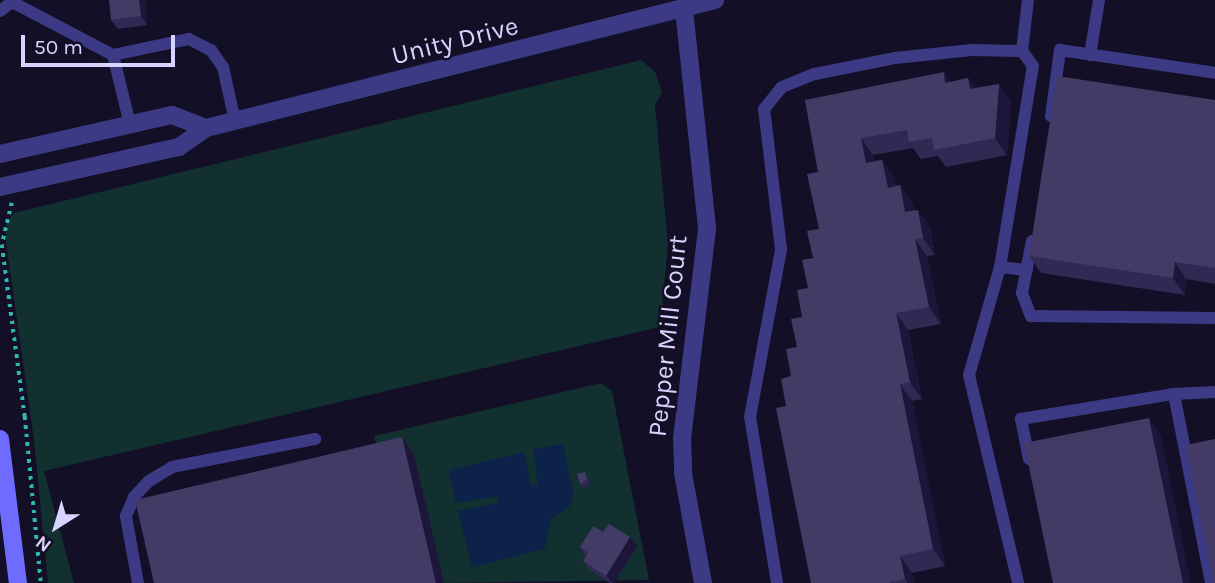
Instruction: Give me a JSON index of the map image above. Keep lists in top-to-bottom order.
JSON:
{
  "streets": {
    "street": ["Unity Drive", "Pepper Mill Court"]
  },
  "crossings": [
    ["Unity Drive", "Pepper Mill Court"]
  ],
  "scale_bar": "50 m",
  "north": "bottom left"
}
